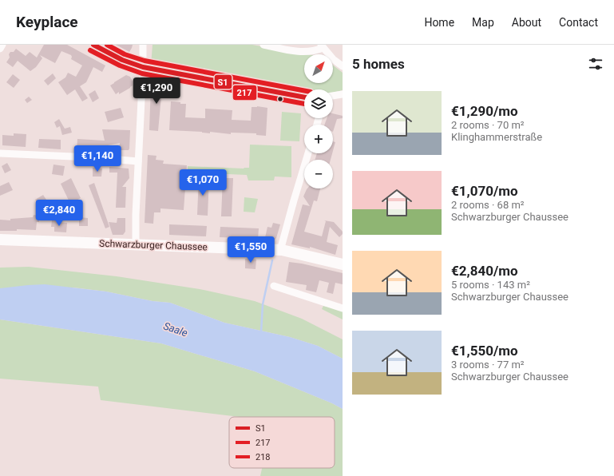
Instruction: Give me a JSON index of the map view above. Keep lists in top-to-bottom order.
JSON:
{
  "streets": {
    "main road": ["Schwarzburger Chaussee"]
  },
  "water": ["Saale"],
  "lines": ["transit line S1", "transit line 218", "transit line 217"],
  "legend": ["S1", "217", "218"],
  "north": "top right",
  "page": {
    "header": "Keyplace",
    "nav": [
      "Home",
      "Map",
      "About",
      "Contact"
    ],
    "heading": "5 homes",
    "map_buttons": ["+", "−"],
    "price": [
      "€1,290",
      "€1,140",
      "€1,070",
      "€2,840",
      "€1,550"
    ],
    "list": [
      {
        "name": "€1,290/mo",
        "note": "2 rooms · 70 m² · Klinghammerstraße"
      },
      {
        "name": "€1,070/mo",
        "note": "2 rooms · 68 m² · Schwarzburger Chaussee"
      },
      {
        "name": "€2,840/mo",
        "note": "5 rooms · 143 m² · Schwarzburger Chaussee"
      },
      {
        "name": "€1,550/mo",
        "note": "3 rooms · 77 m² · Schwarzburger Chaussee"
      }
    ]
  }
}
